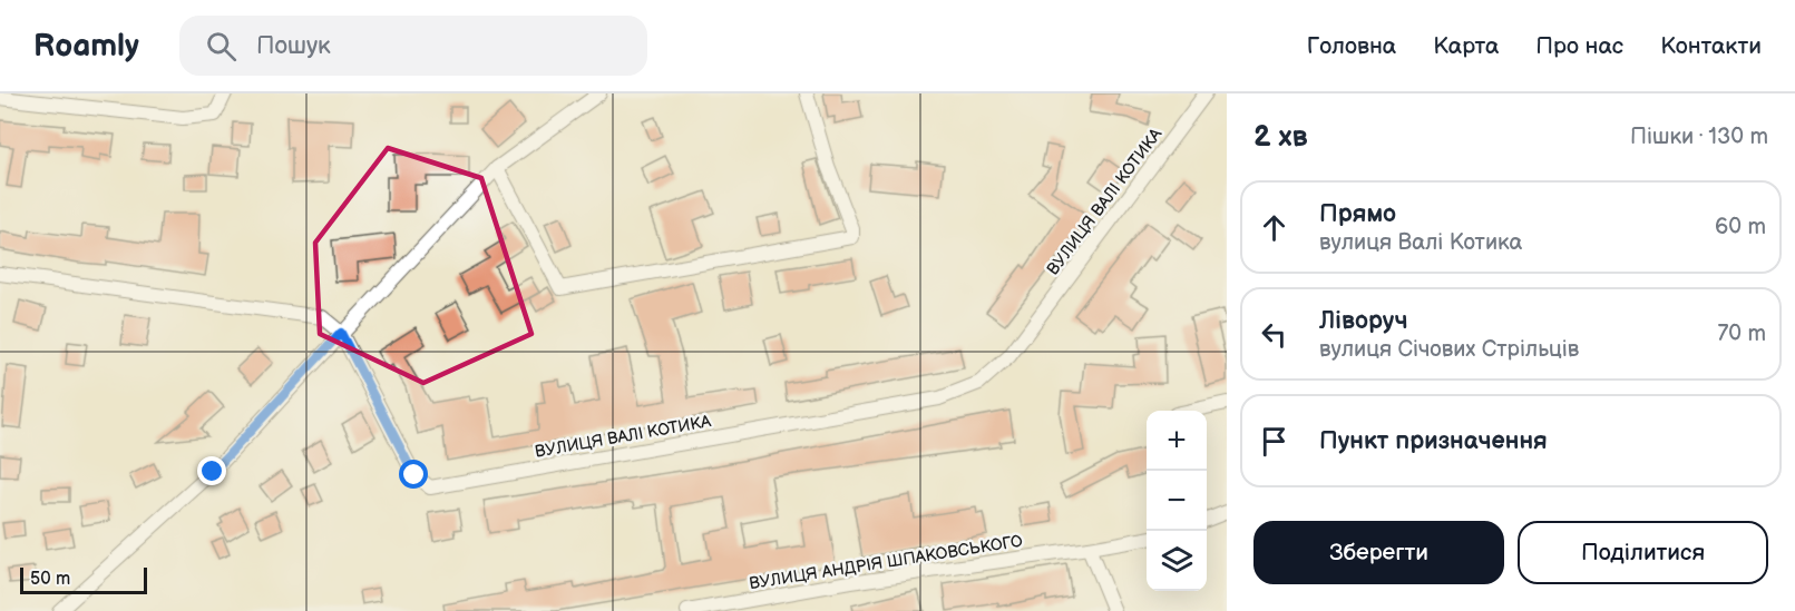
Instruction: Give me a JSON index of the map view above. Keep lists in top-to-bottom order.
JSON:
{
  "streets": {
    "street": ["ВУЛИЦЯ ВАЛІ КОТИКА", "ВУЛИЦЯ АНДРІЯ ШПАКОВСЬКОГО"]
  },
  "scale_bar": "50 m",
  "page": {
    "header": "Roamly",
    "search": "Пошук",
    "nav": [
      "Головна",
      "Карта",
      "Про нас",
      "Контакти"
    ],
    "heading": ["2 хв", "Пішки · 130 m"],
    "list": [
      ["Прямо", "вулиця Валі Котика", "60 m"],
      ["Ліворуч", "вулиця Січових Стрільців", "70 m"],
      "Пункт призначення"
    ],
    "map_buttons": ["+", "−"],
    "buttons": ["Зберегти", "Поділитися"],
    "scale": "50 m"
  }
}
